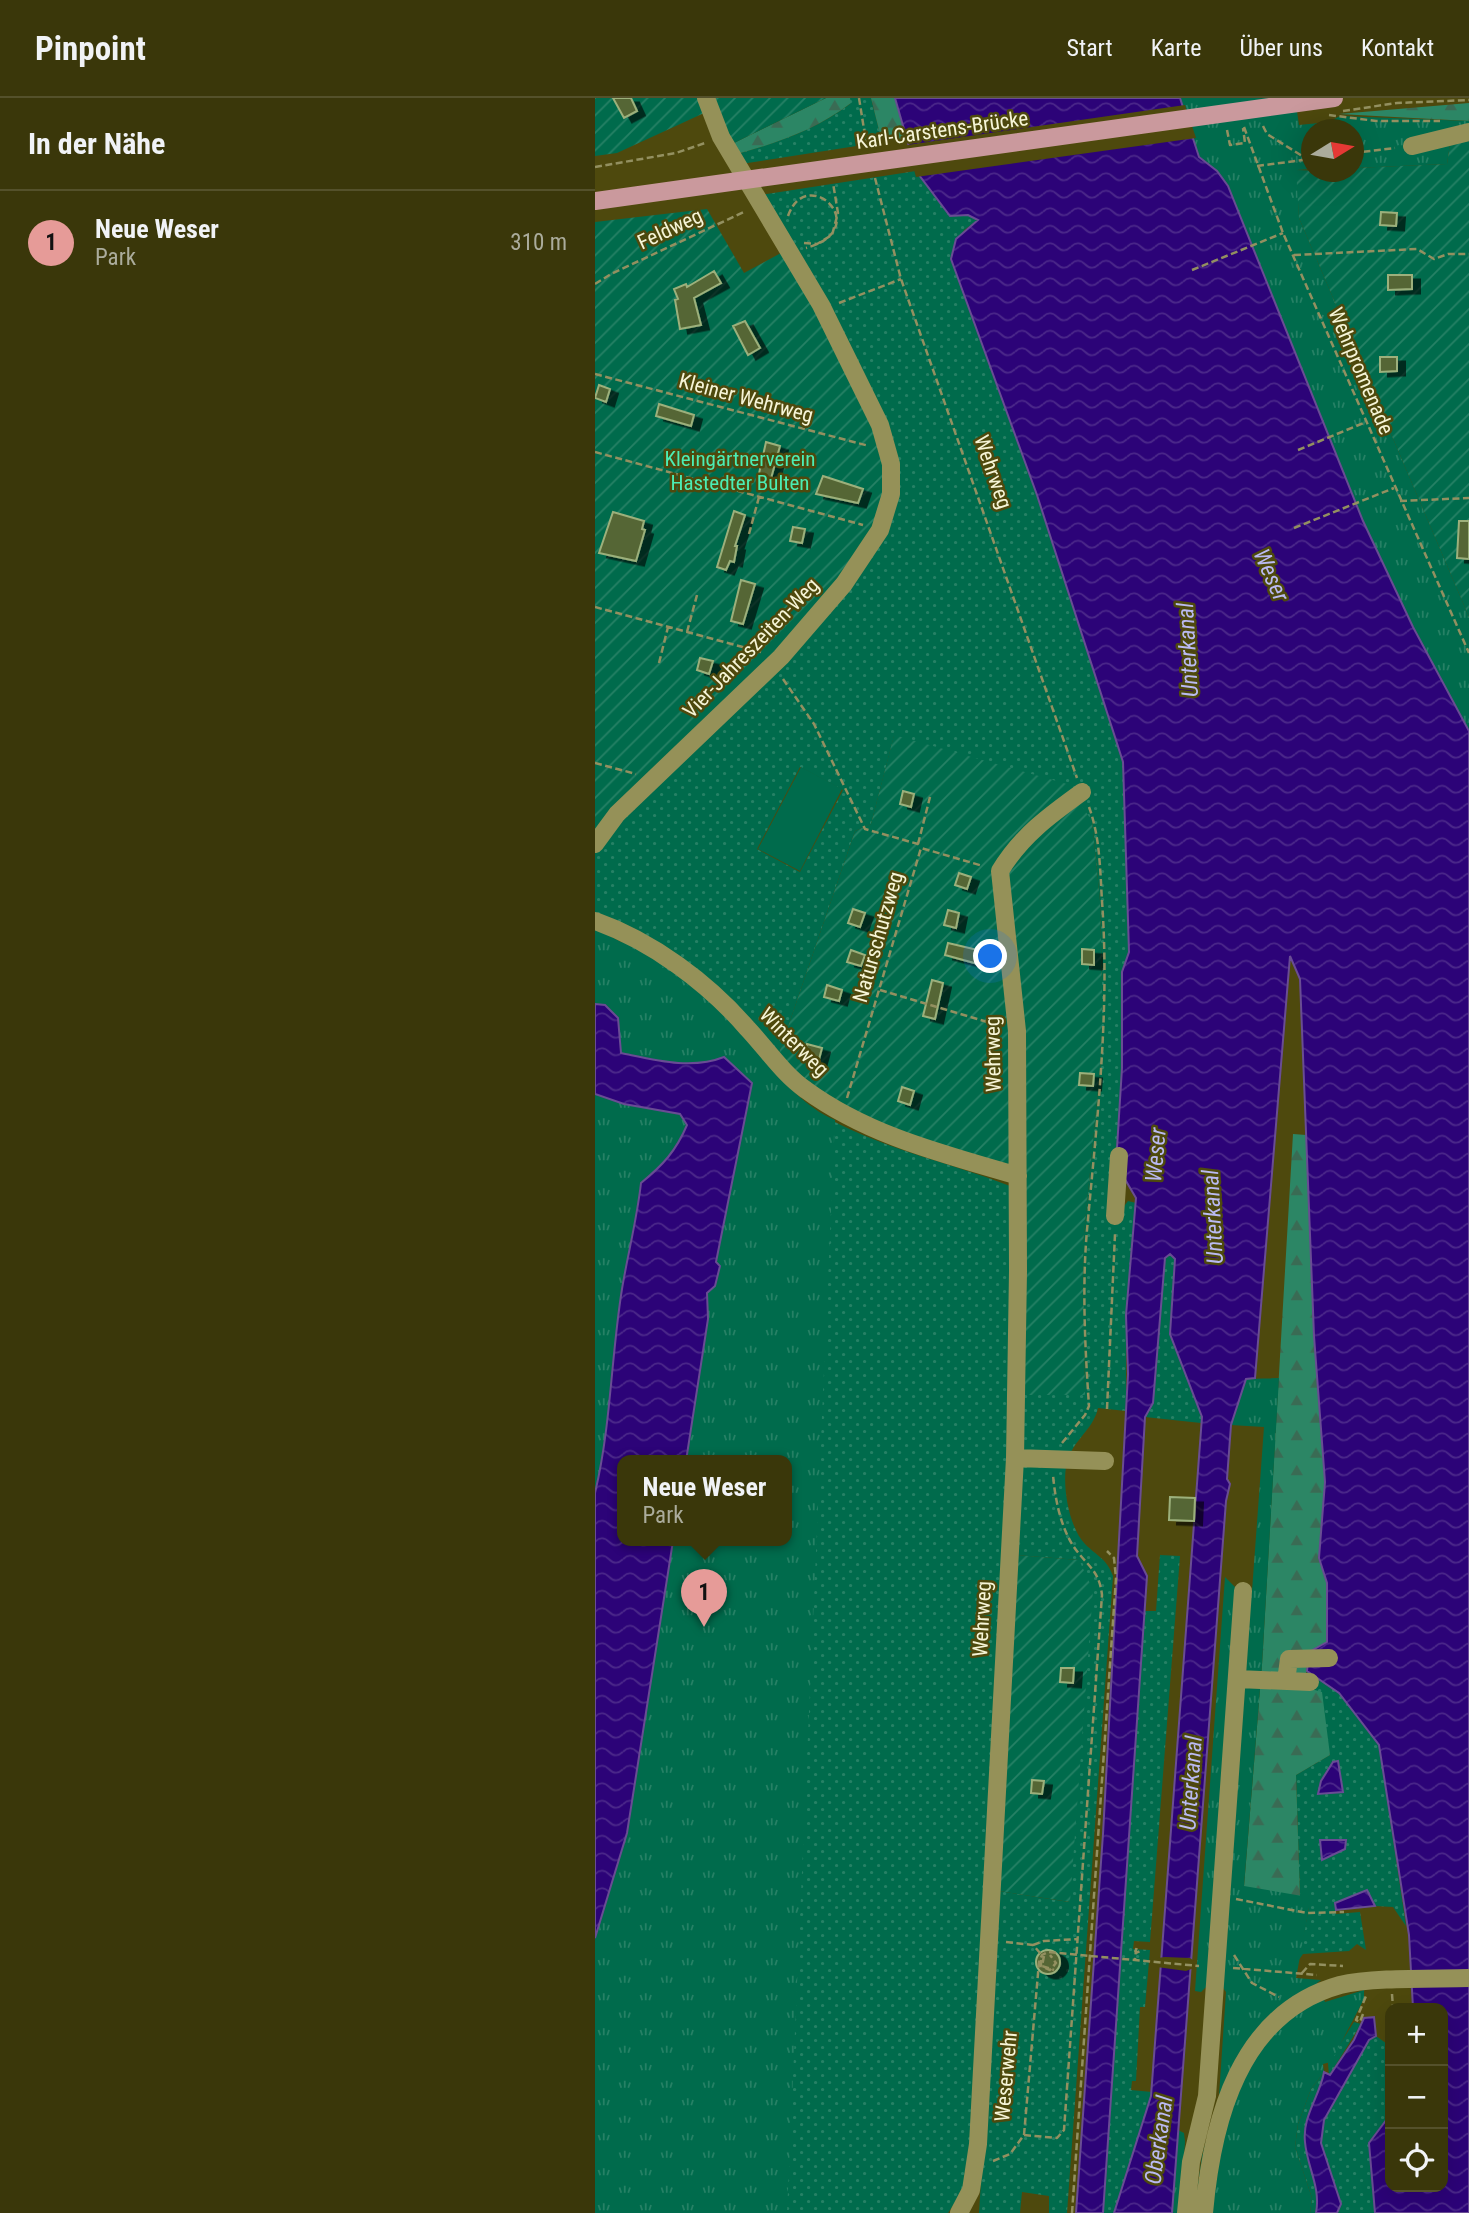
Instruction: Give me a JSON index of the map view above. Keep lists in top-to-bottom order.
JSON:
{
  "streets": {
    "main road": ["Karl-Carstens-Brücke"],
    "street": ["Wehrweg", "Vier-Jahreszeiten-Weg", "Winterweg"],
    "path": [
      "Feldweg",
      "Wehrpromenade",
      "Kleiner Wehrweg",
      "Naturschutzweg",
      "Weserwehr"
    ]
  },
  "crossings": [
    ["Kleiner Wehrweg", "Vier-Jahreszeiten-Weg"],
    ["Wehrweg", "Naturschutzweg"],
    ["Wehrweg", "Winterweg"],
    ["Wehrweg", "Weserwehr"],
    ["Naturschutzweg", "Winterweg"]
  ],
  "water": ["Weser", "Unterkanal", "Oberkanal"],
  "parks": ["Kleingärtnerverein Hastedter Bulten"],
  "north": "right",
  "page": {
    "header": "Pinpoint",
    "nav": [
      "Start",
      "Karte",
      "Über uns",
      "Kontakt"
    ],
    "heading": "In der Nähe",
    "list": [
      {
        "mark": "1",
        "name": "Neue Weser",
        "note": "Park",
        "value": "310 m"
      }
    ],
    "popup": ["Neue Weser", "Park"],
    "pins": "1",
    "map_buttons": ["+", "−"]
  }
}
